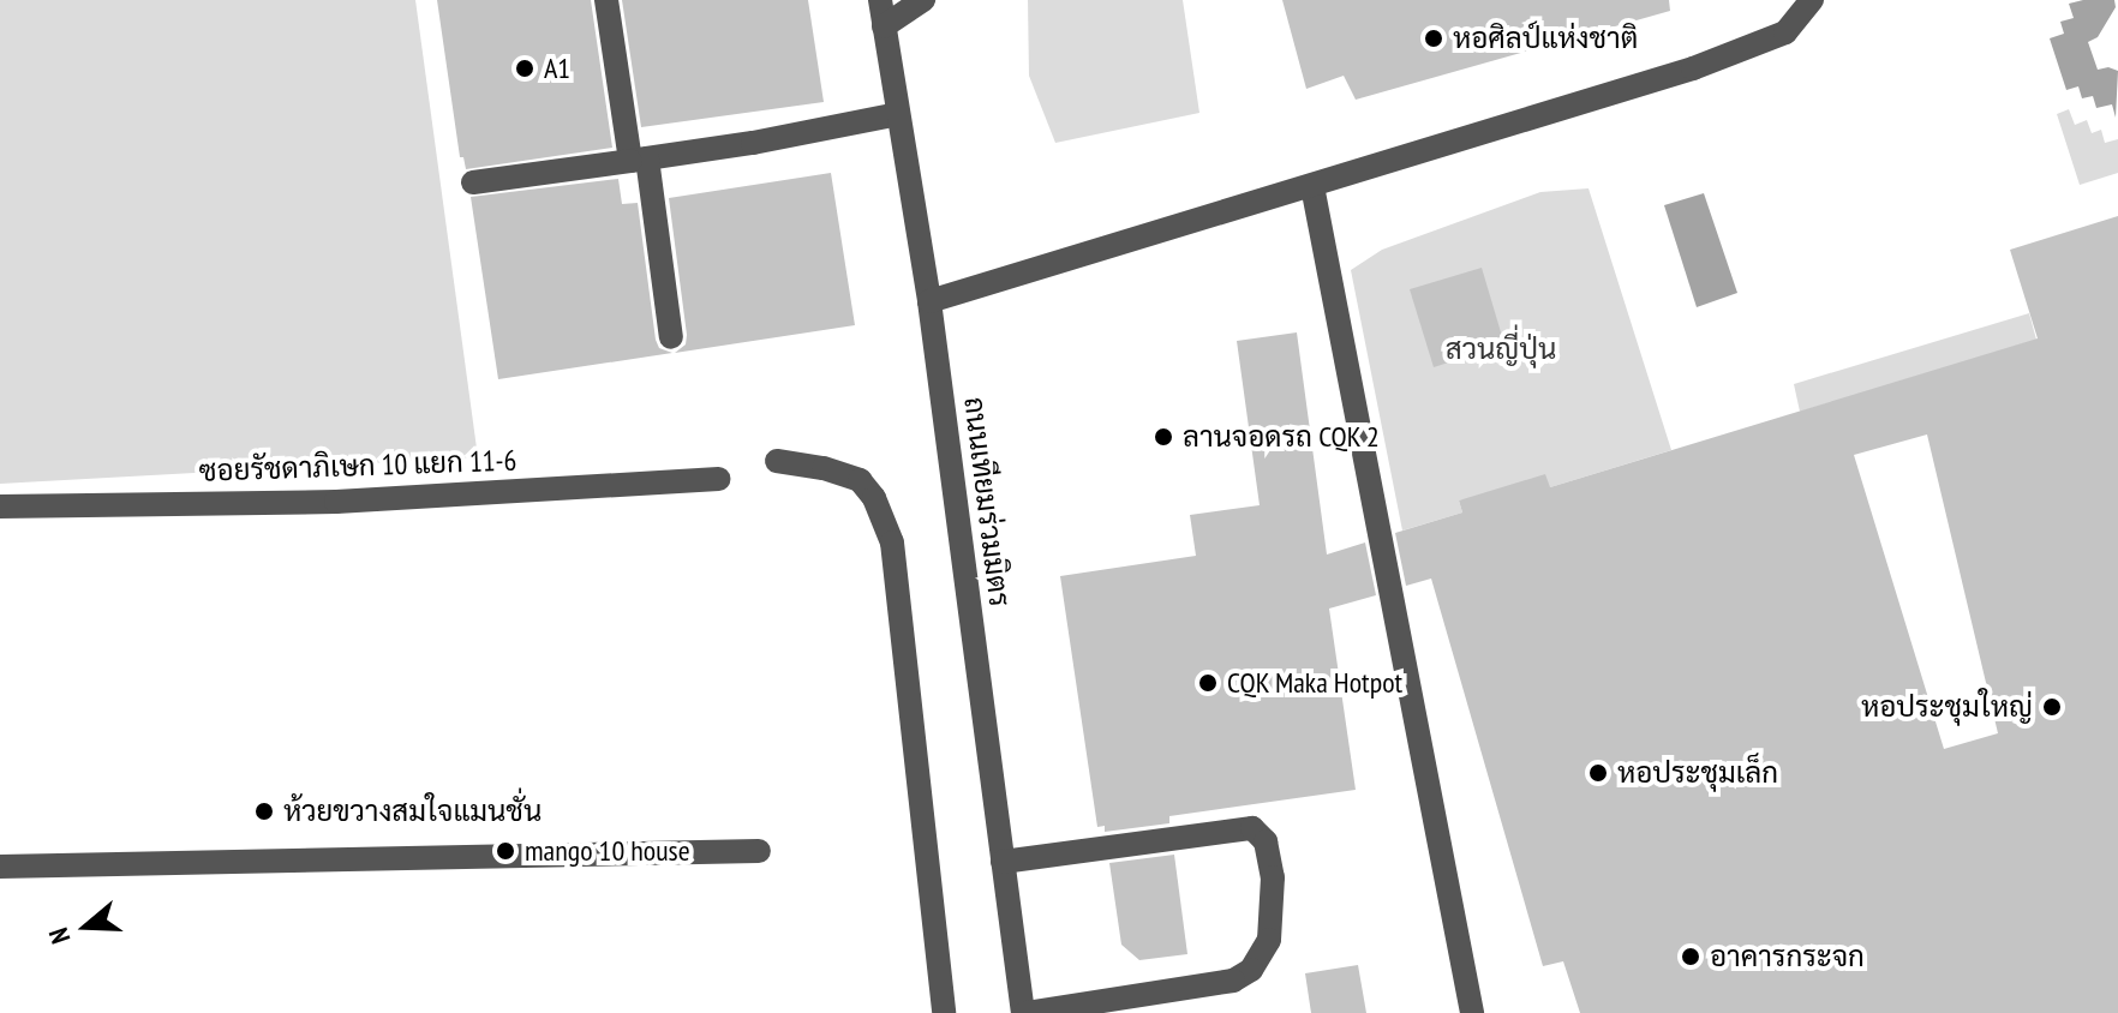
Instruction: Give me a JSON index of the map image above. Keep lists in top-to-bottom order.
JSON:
{
  "streets": {
    "street": ["ซอยรัชดาภิเษก 10 แยก 11-6", "ถนนเทียมร่วมมิตร"]
  },
  "parks": ["สวนญี่ปุ่น"],
  "places": [
    "หอศิลป์แห่งชาติ",
    "A1",
    "ลานจอดรถ CQK 2",
    "CQK Maka Hotpot",
    "หอประชุมใหญ่",
    "หอประชุมเล็ก",
    "ห้วยขวางสมใจแมนชั่น",
    "mango 10 house",
    "อาคารกระจก"
  ],
  "north": "left"
}
